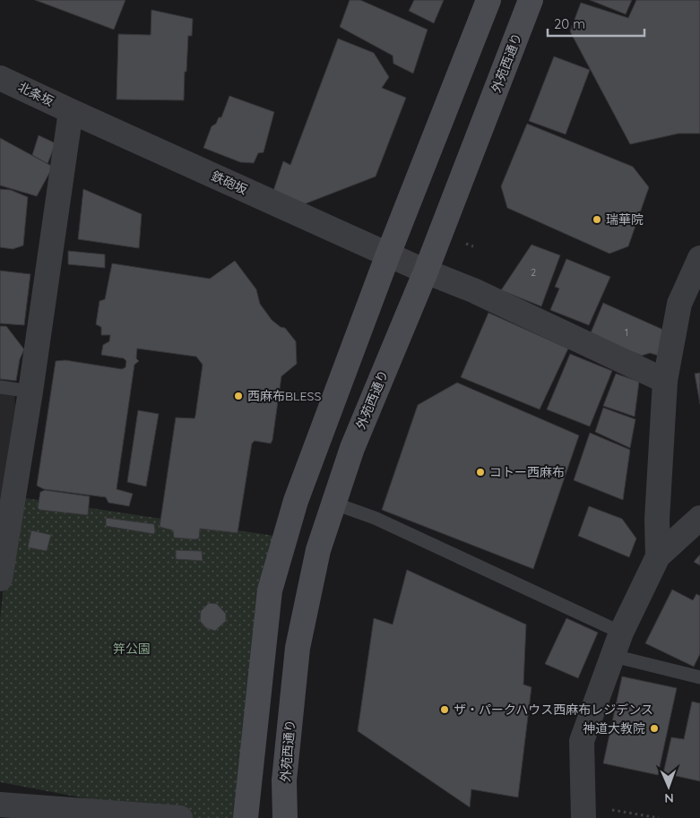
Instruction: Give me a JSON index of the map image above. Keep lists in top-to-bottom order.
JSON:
{
  "streets": {
    "main road": ["外苑西通り"],
    "street": ["北条坂", "鉄砲坂"]
  },
  "crossings": [
    ["外苑西通り", "鉄砲坂"],
    ["北条坂", "鉄砲坂"]
  ],
  "parks": ["笄公園"],
  "places": [
    "瑞華院",
    "西麻布BLESS",
    "コトー西麻布",
    "ザ・パークハウス西麻布レジデンス",
    "神道大教院"
  ],
  "house_numbers": ["2", "1"],
  "scale_bar": "20 m",
  "north": "bottom"
}
